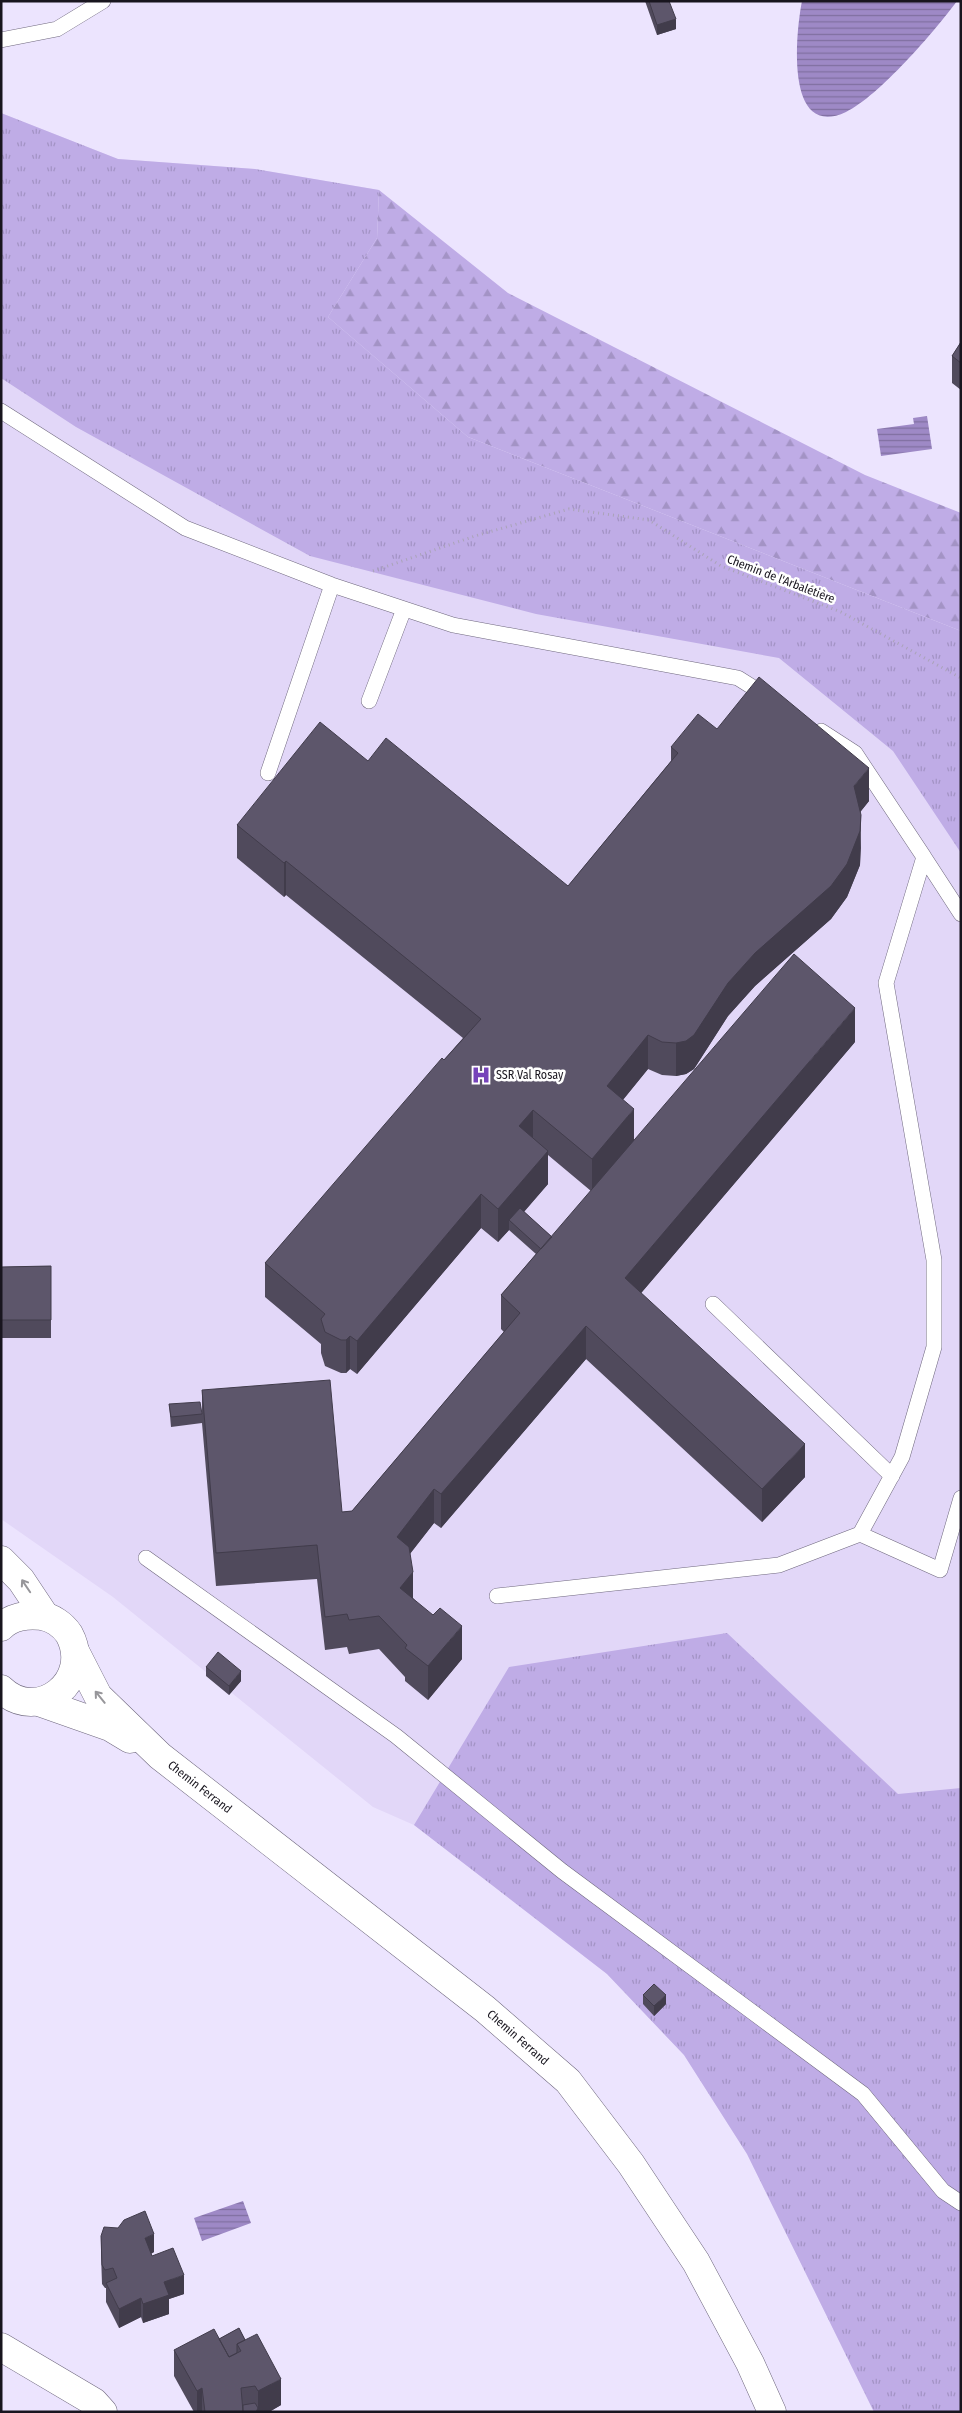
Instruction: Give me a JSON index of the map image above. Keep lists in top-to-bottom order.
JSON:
{
  "streets": {
    "street": ["Chemin Ferrand"],
    "path": ["Chemin de l'Arbalétière"]
  },
  "places": {
    "hospital": ["SSR Val Rosay"]
  }
}
